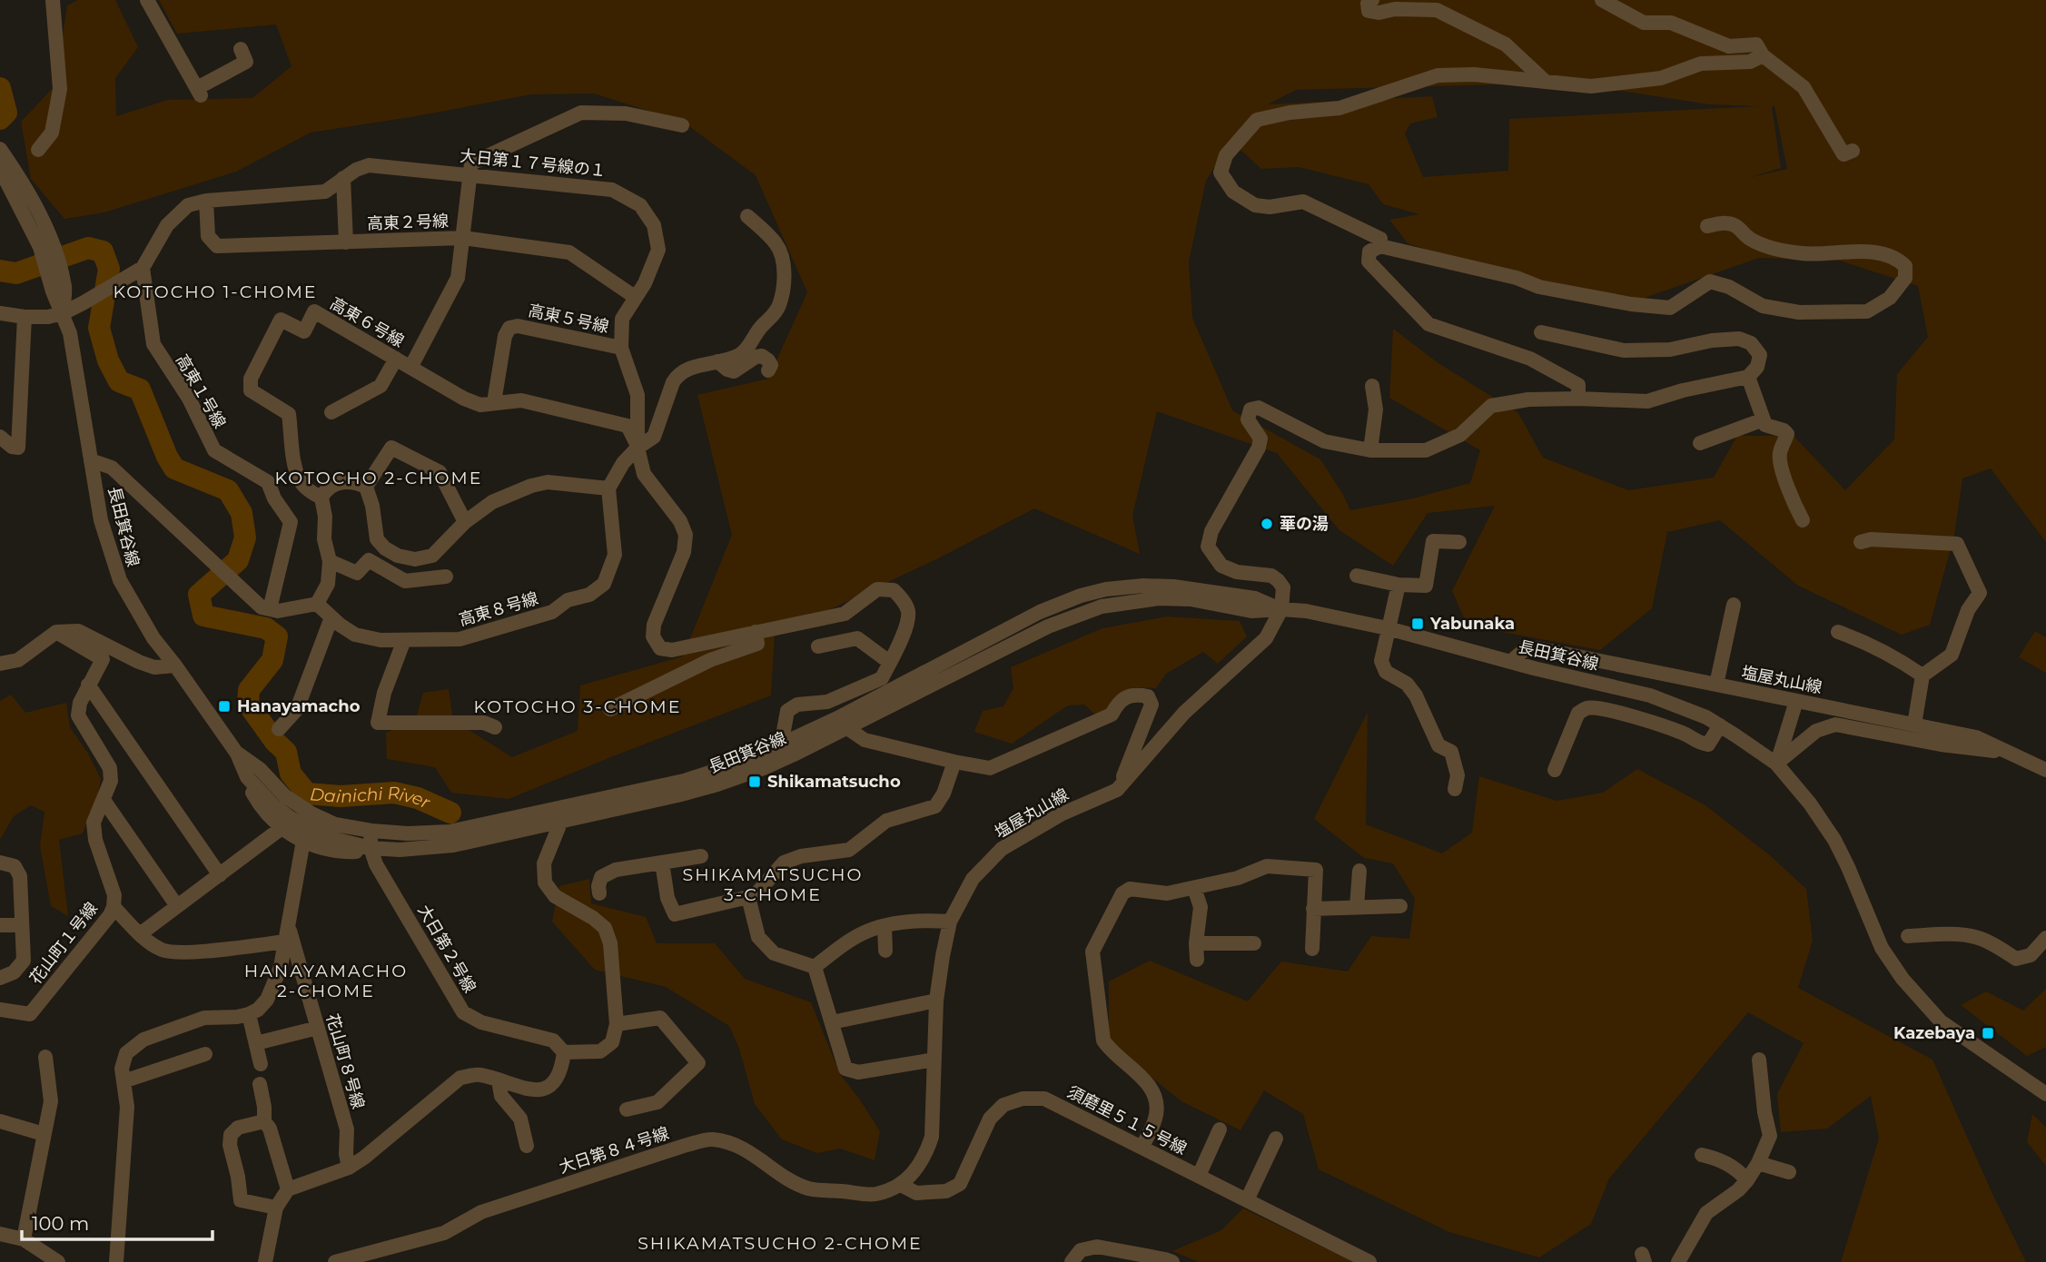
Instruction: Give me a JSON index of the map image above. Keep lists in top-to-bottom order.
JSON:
{
  "streets": {
    "street": [
      "大日第１７号線の１",
      "高東２号線",
      "高東５号線",
      "高東６号線",
      "高東１号線",
      "長田箕谷線",
      "高東８号線",
      "塩屋丸山線",
      "花山町１号線",
      "大日第２号線",
      "花山町８号線",
      "須磨里５１５号線",
      "大日第８４号線"
    ]
  },
  "crossings": [
    ["大日第１７号線の１", "高東２号線"],
    ["大日第１７号線の１", "高東５号線"],
    ["大日第１７号線の１", "高東６号線"],
    ["大日第１７号線の１", "高東１号線"],
    ["高東５号線", "高東６号線"],
    ["長田箕谷線", "塩屋丸山線"],
    ["長田箕谷線", "大日第２号線"],
    ["塩屋丸山線", "須磨里５１５号線"],
    ["塩屋丸山線", "大日第８４号線"],
    ["須磨里５１５号線", "大日第８４号線"]
  ],
  "districts": [
    "KOTOCHO 1-CHOME",
    "KOTOCHO 2-CHOME",
    "KOTOCHO 3-CHOME",
    "SHIKAMATSUCHO 3-CHOME",
    "HANAYAMACHO 2-CHOME",
    "SHIKAMATSUCHO 2-CHOME"
  ],
  "water": ["Dainichi River"],
  "places": {
    "other": ["華の湯"],
    "transit": [
      "Yabunaka",
      "Hanayamacho",
      "Shikamatsucho",
      "Kazebaya"
    ]
  },
  "scale_bar": "100 m"
}
